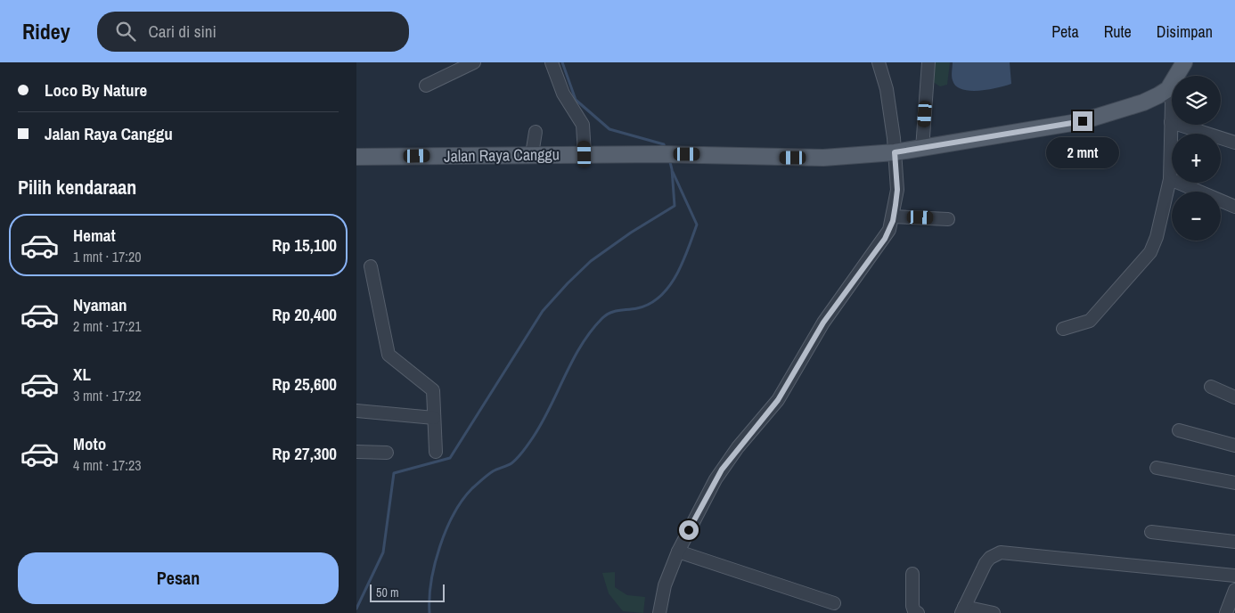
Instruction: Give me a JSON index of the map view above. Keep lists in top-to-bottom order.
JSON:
{
  "streets": {
    "main road": ["Jalan Raya Canggu"]
  },
  "scale_bar": "50 m",
  "page": {
    "header": "Ridey",
    "search": "Cari di sini",
    "nav": ["Peta", "Rute", "Disimpan"],
    "banner": ["Loco By Nature", "Jalan Raya Canggu"],
    "map_buttons": ["+", "−"],
    "bubble": "2 mnt",
    "heading": "Pilih kendaraan",
    "list": [
      {
        "name": "Hemat",
        "note": "1 mnt · 17:20",
        "value": "Rp 15,100"
      },
      {
        "name": "Nyaman",
        "note": "2 mnt · 17:21",
        "value": "Rp 20,400"
      },
      {
        "name": "XL",
        "note": "3 mnt · 17:22",
        "value": "Rp 25,600"
      },
      {
        "name": "Moto",
        "note": "4 mnt · 17:23",
        "value": "Rp 27,300"
      }
    ],
    "buttons": "Pesan",
    "scale": "50 m"
  }
}
